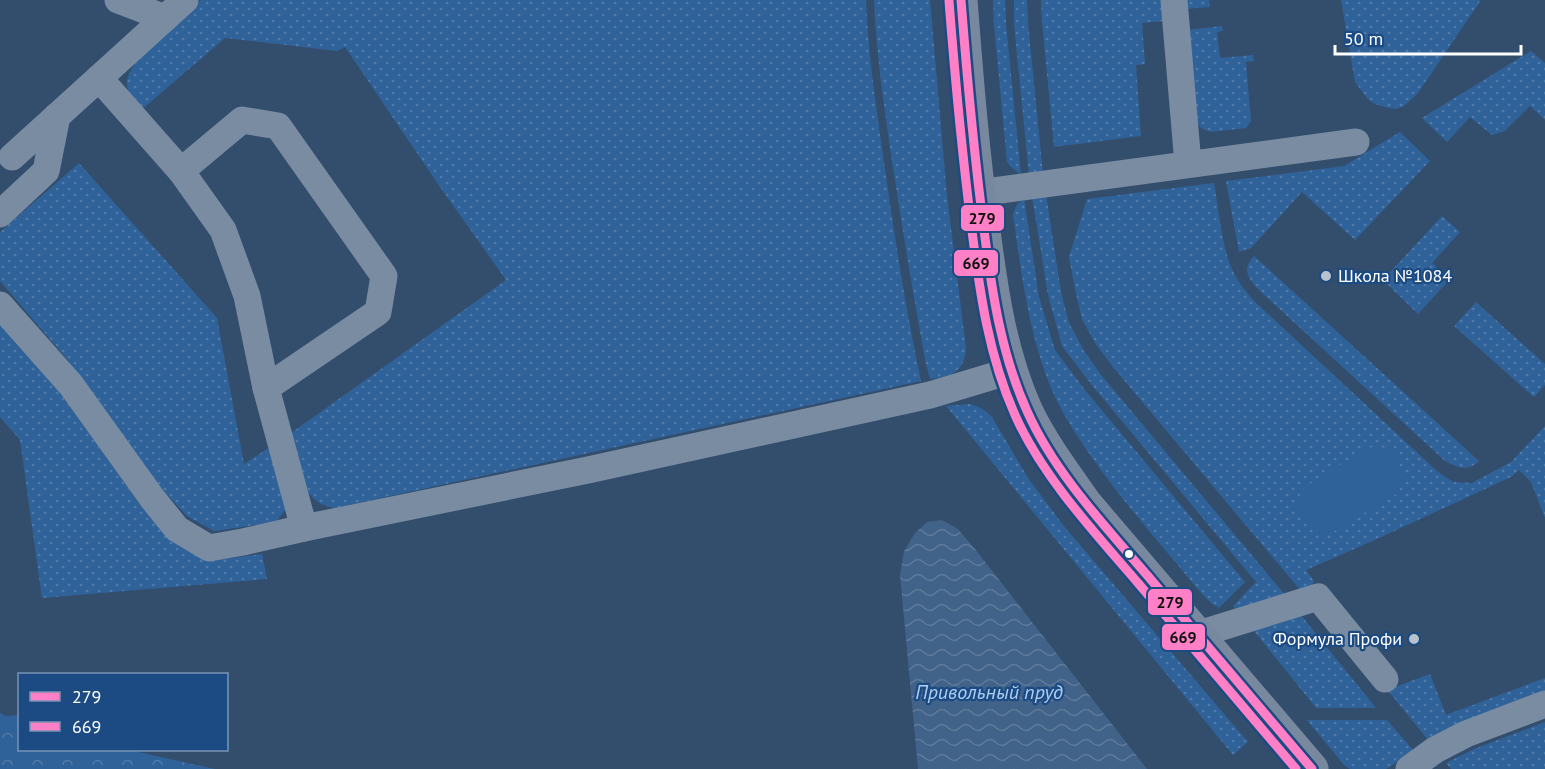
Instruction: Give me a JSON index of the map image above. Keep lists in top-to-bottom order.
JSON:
{
  "water": ["Привольный пруд"],
  "places": ["Школа №1084", "Формула Профи"],
  "lines": ["transit line 279", "transit line 669"],
  "legend": ["279", "669"],
  "scale_bar": "50 m"
}
